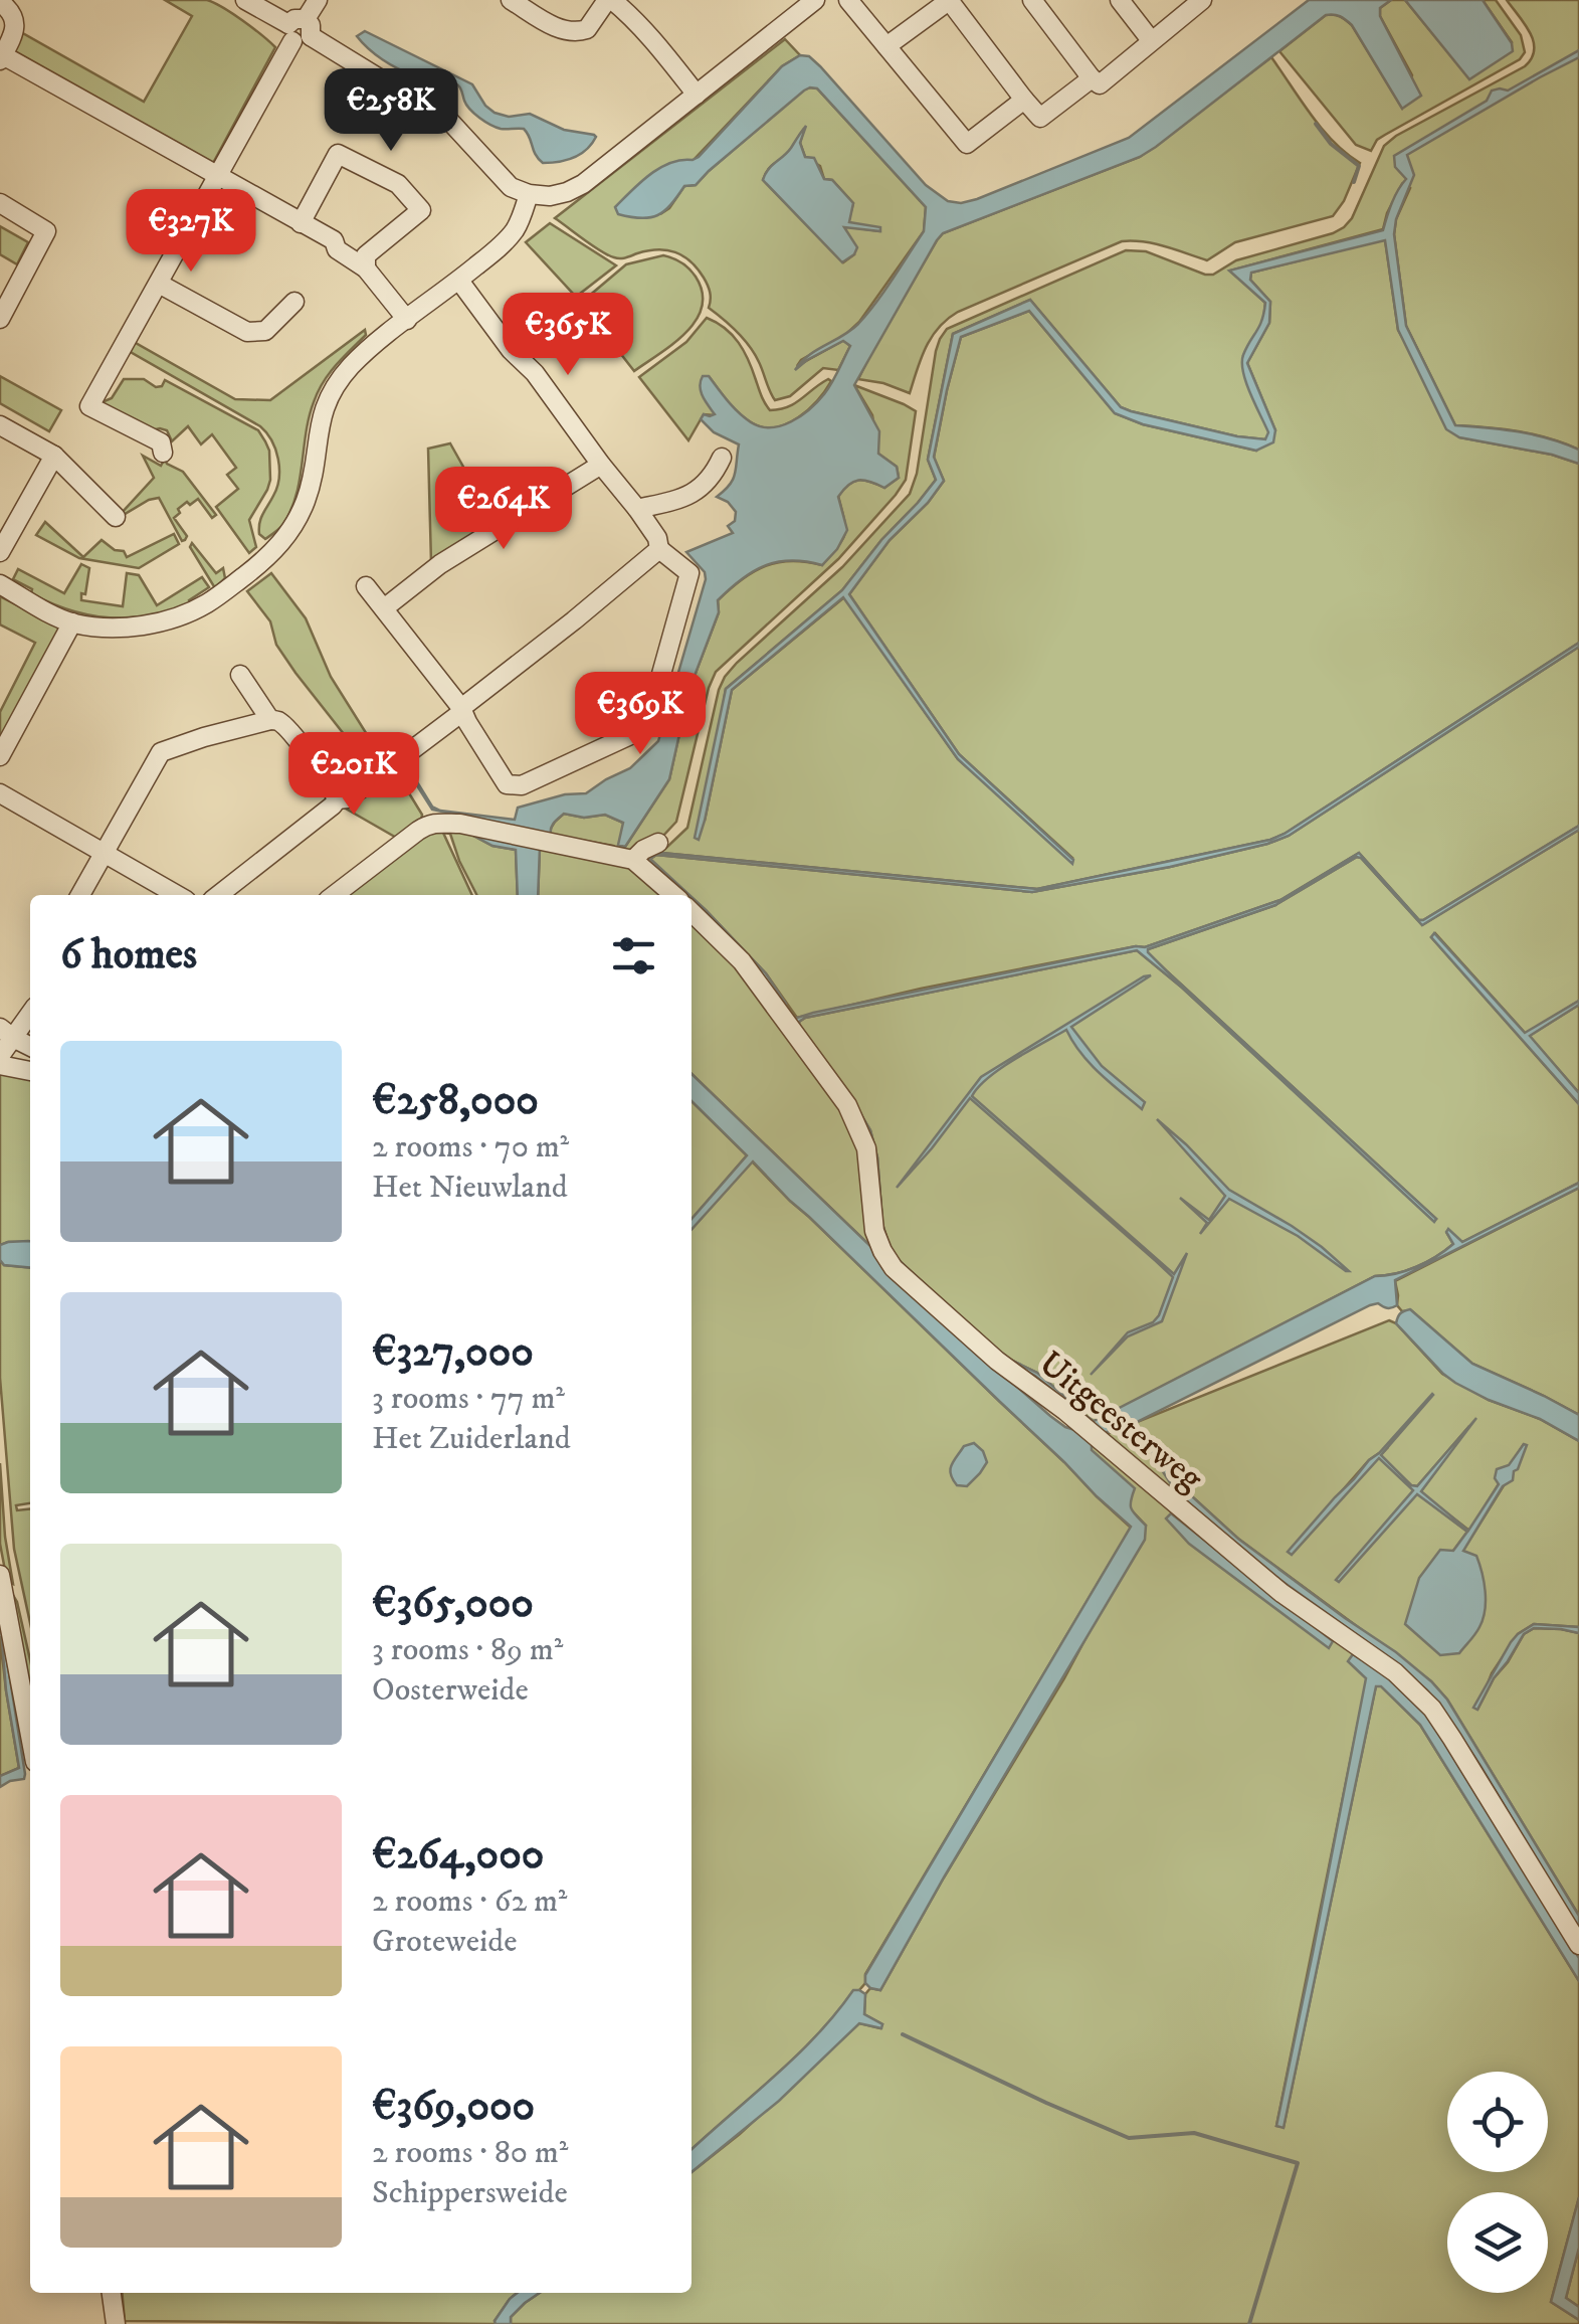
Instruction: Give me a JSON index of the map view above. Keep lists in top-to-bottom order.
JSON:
{
  "streets": {
    "street": ["Uitgeesterweg"]
  },
  "page": {
    "price": [
      "€258K",
      "€327K",
      "€365K",
      "€264K",
      "€369K",
      "€201K"
    ],
    "heading": "6 homes",
    "list": [
      {
        "name": "€258,000",
        "note": "2 rooms · 70 m² · Het Nieuwland"
      },
      {
        "name": "€327,000",
        "note": "3 rooms · 77 m² · Het Zuiderland"
      },
      {
        "name": "€365,000",
        "note": "3 rooms · 89 m² · Oosterweide"
      },
      {
        "name": "€264,000",
        "note": "2 rooms · 62 m² · Groteweide"
      },
      {
        "name": "€369,000",
        "note": "2 rooms · 80 m² · Schippersweide"
      }
    ]
  }
}
